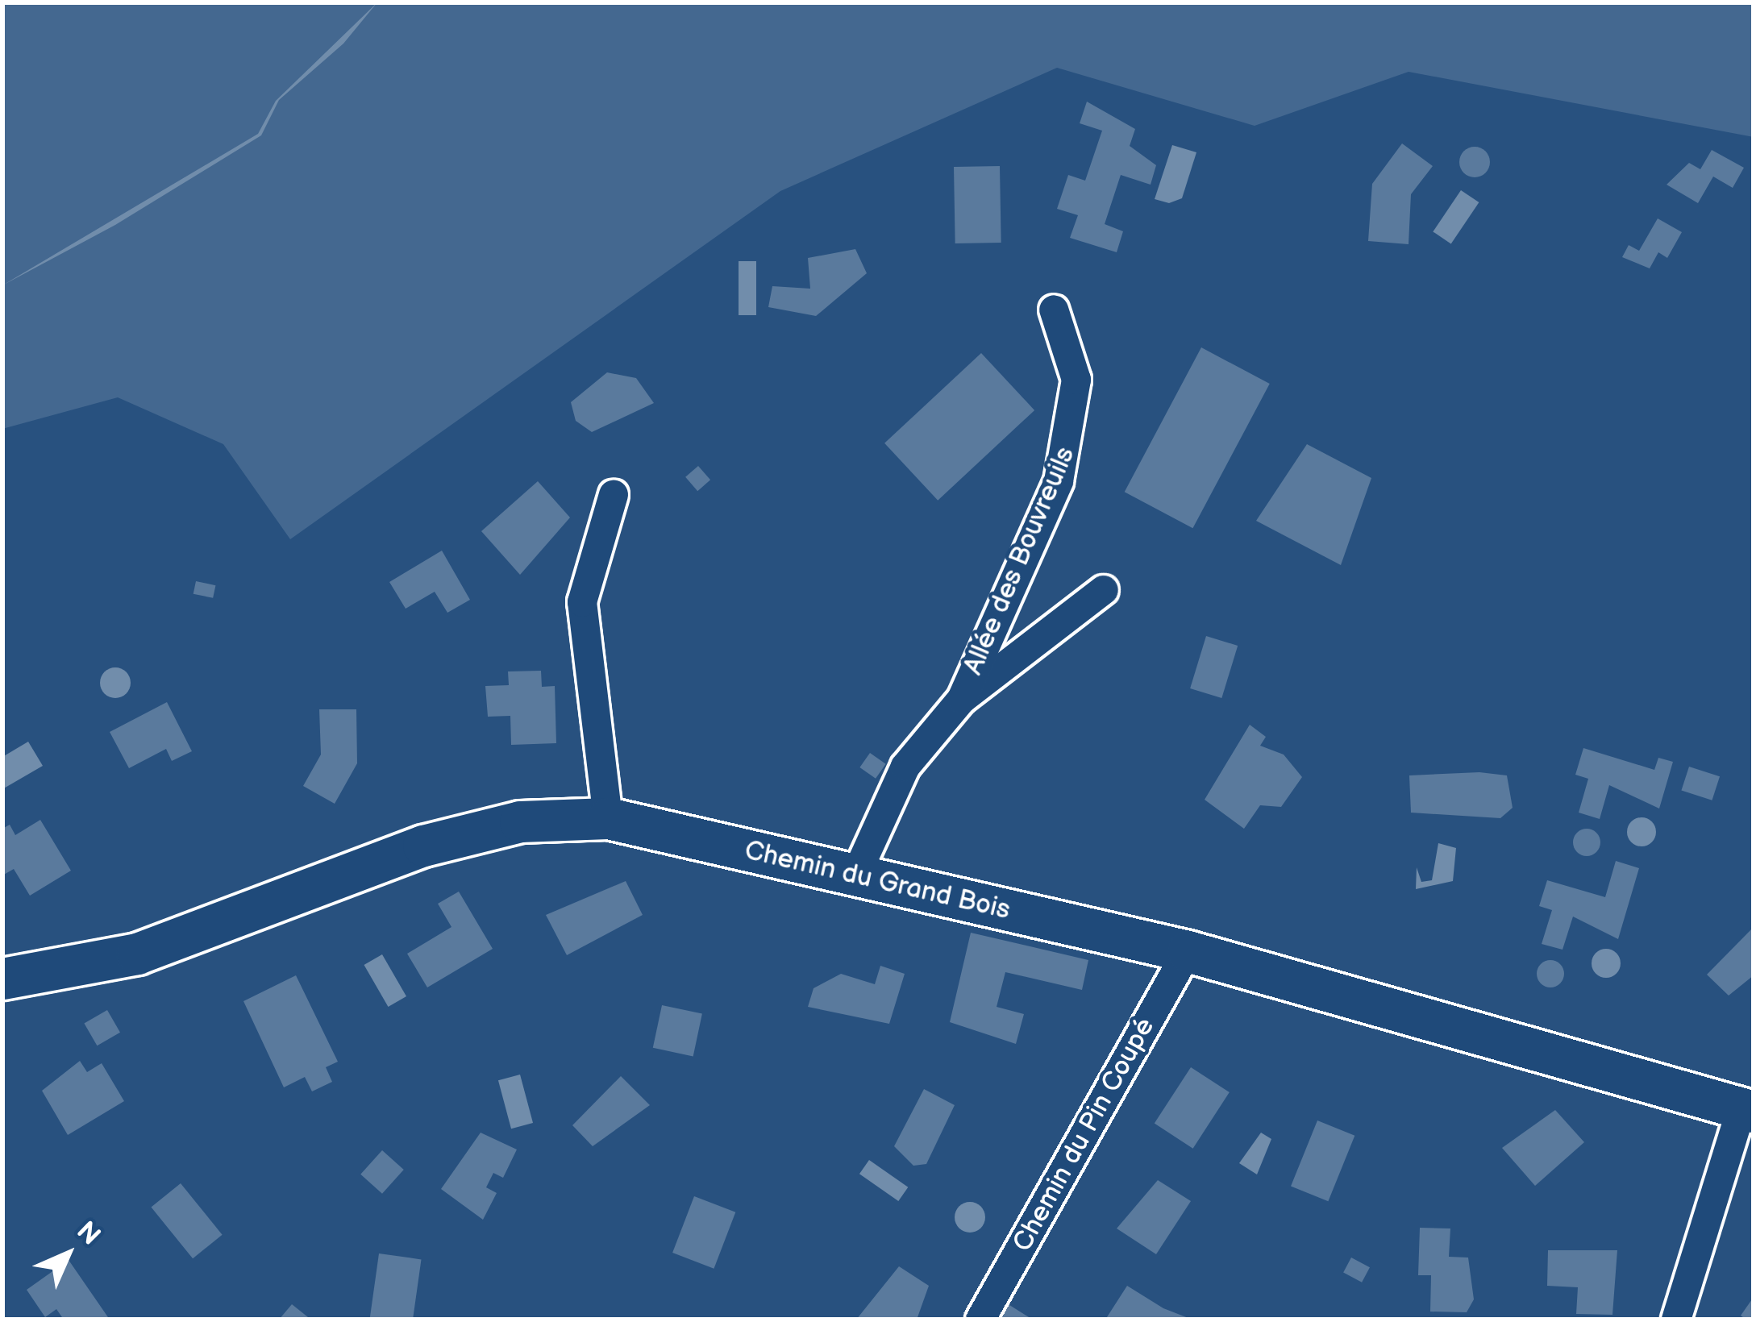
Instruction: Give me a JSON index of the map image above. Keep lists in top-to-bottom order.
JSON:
{
  "streets": {
    "street": ["Allée des Bouvreuils", "Chemin du Grand Bois", "Chemin du Pin Coupé"]
  },
  "crossings": [
    ["Allée des Bouvreuils", "Chemin du Grand Bois"],
    ["Chemin du Grand Bois", "Chemin du Pin Coupé"]
  ],
  "north": "top right"
}
